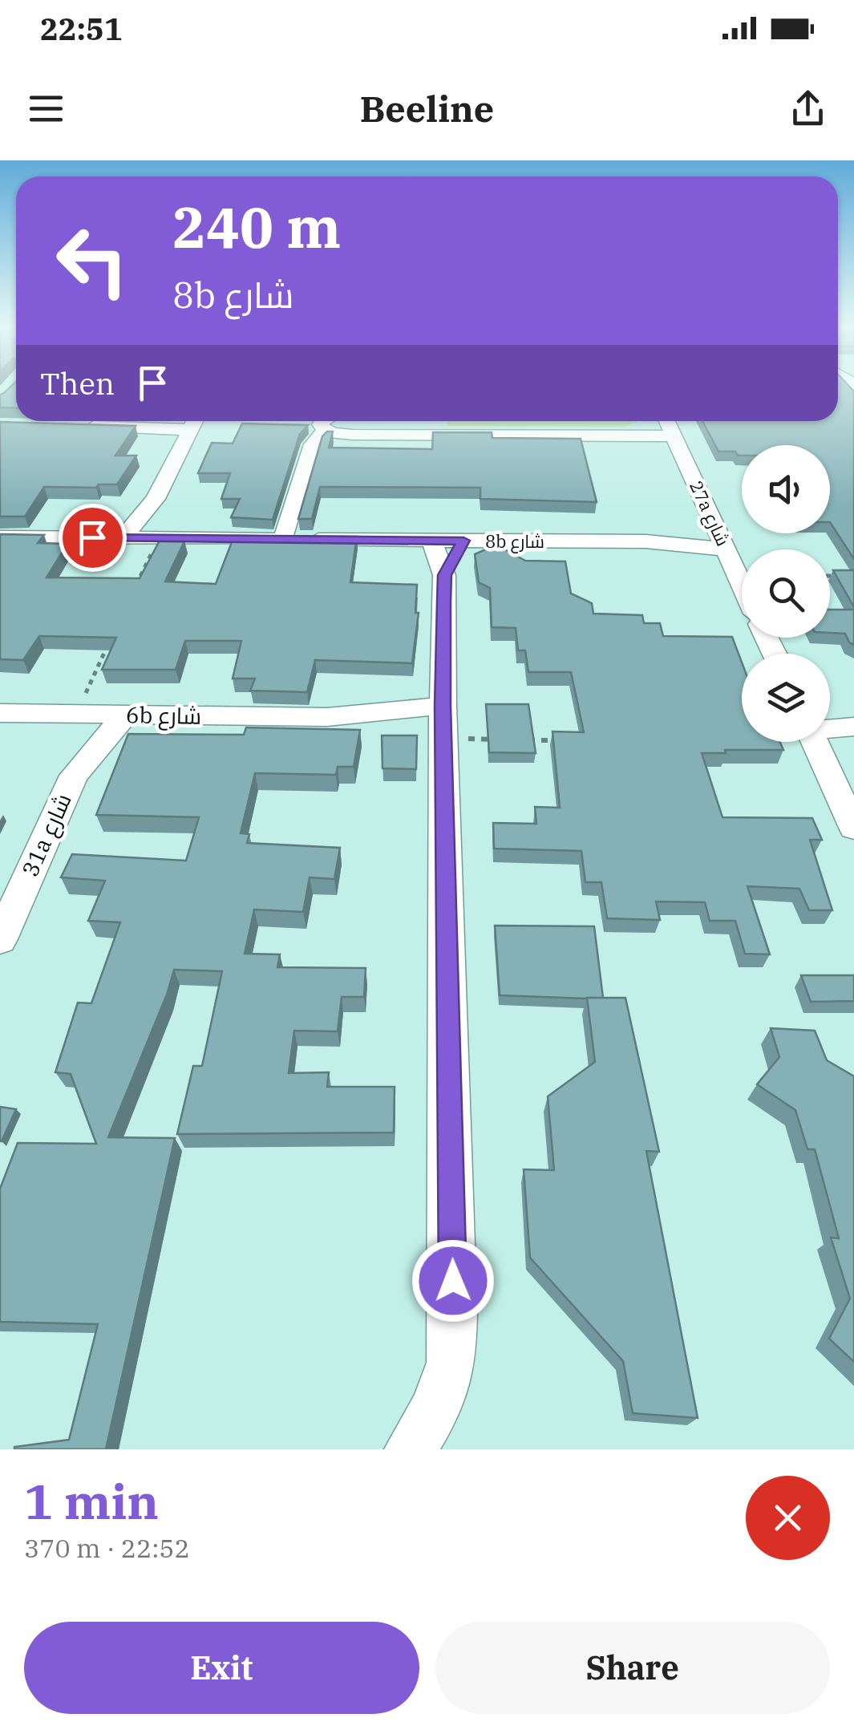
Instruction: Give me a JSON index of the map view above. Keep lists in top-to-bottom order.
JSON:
{
  "streets": {
    "street": [
      "27a شارع",
      "8b شارع",
      "6b شارع",
      "31a شارع"
    ]
  },
  "crossings": [
    ["27a شارع", "8b شارع"],
    ["6b شارع", "31a شارع"]
  ],
  "page": {
    "status": "22:51",
    "header": "Beeline",
    "turn": ["240 m", "8b شارع"],
    "then": "Then",
    "heading": ["1 min", "370 m · 22:52"],
    "buttons": ["Exit", "Share"]
  }
}
